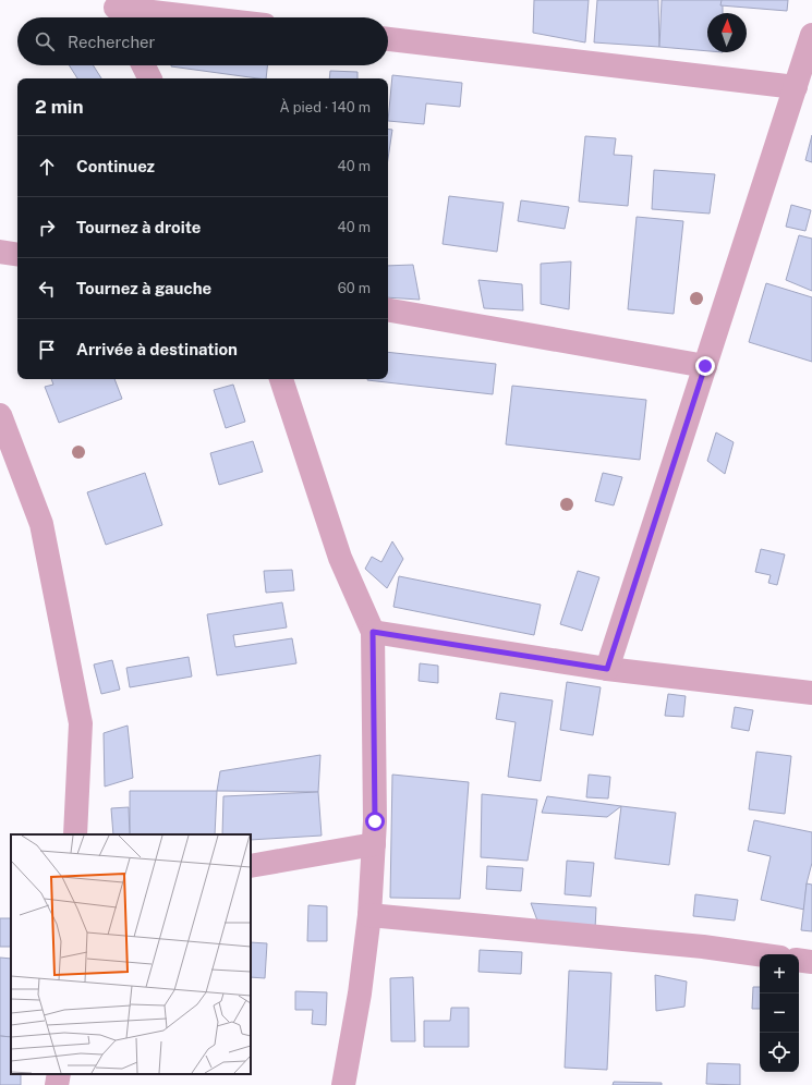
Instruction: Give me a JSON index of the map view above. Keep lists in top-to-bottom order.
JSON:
{
  "north": "top",
  "page": {
    "search": "Rechercher",
    "heading": ["2 min", "À pied · 140 m"],
    "list": [
      ["Continuez", "40 m"],
      ["Tournez à droite", "40 m"],
      ["Tournez à gauche", "60 m"],
      "Arrivée à destination"
    ],
    "map_buttons": ["+", "−"]
  }
}
